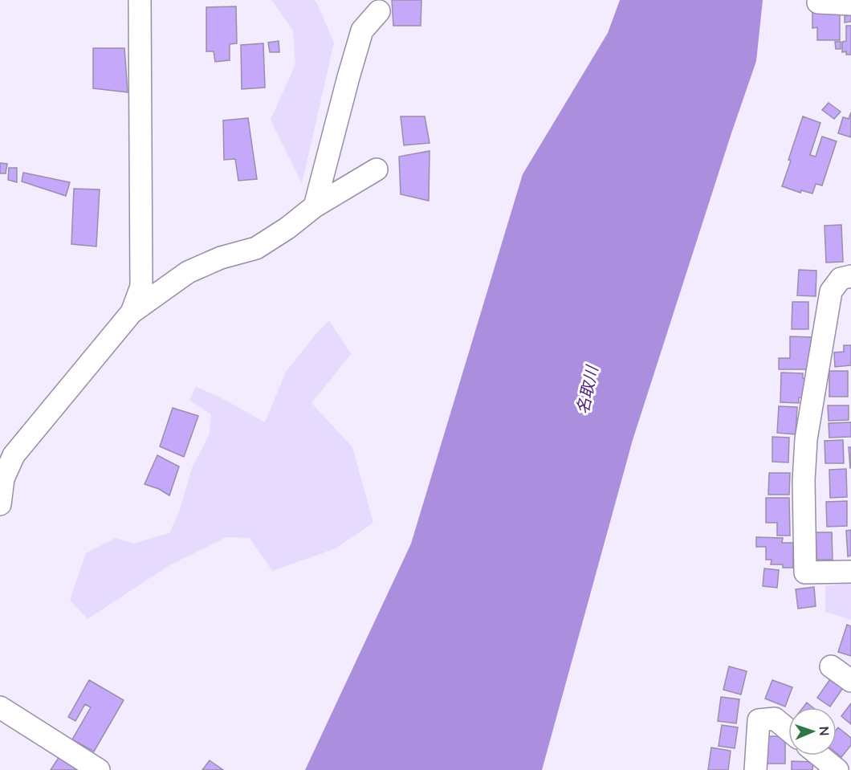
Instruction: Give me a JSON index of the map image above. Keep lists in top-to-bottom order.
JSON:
{
  "water": ["名取川"],
  "north": "right"
}
